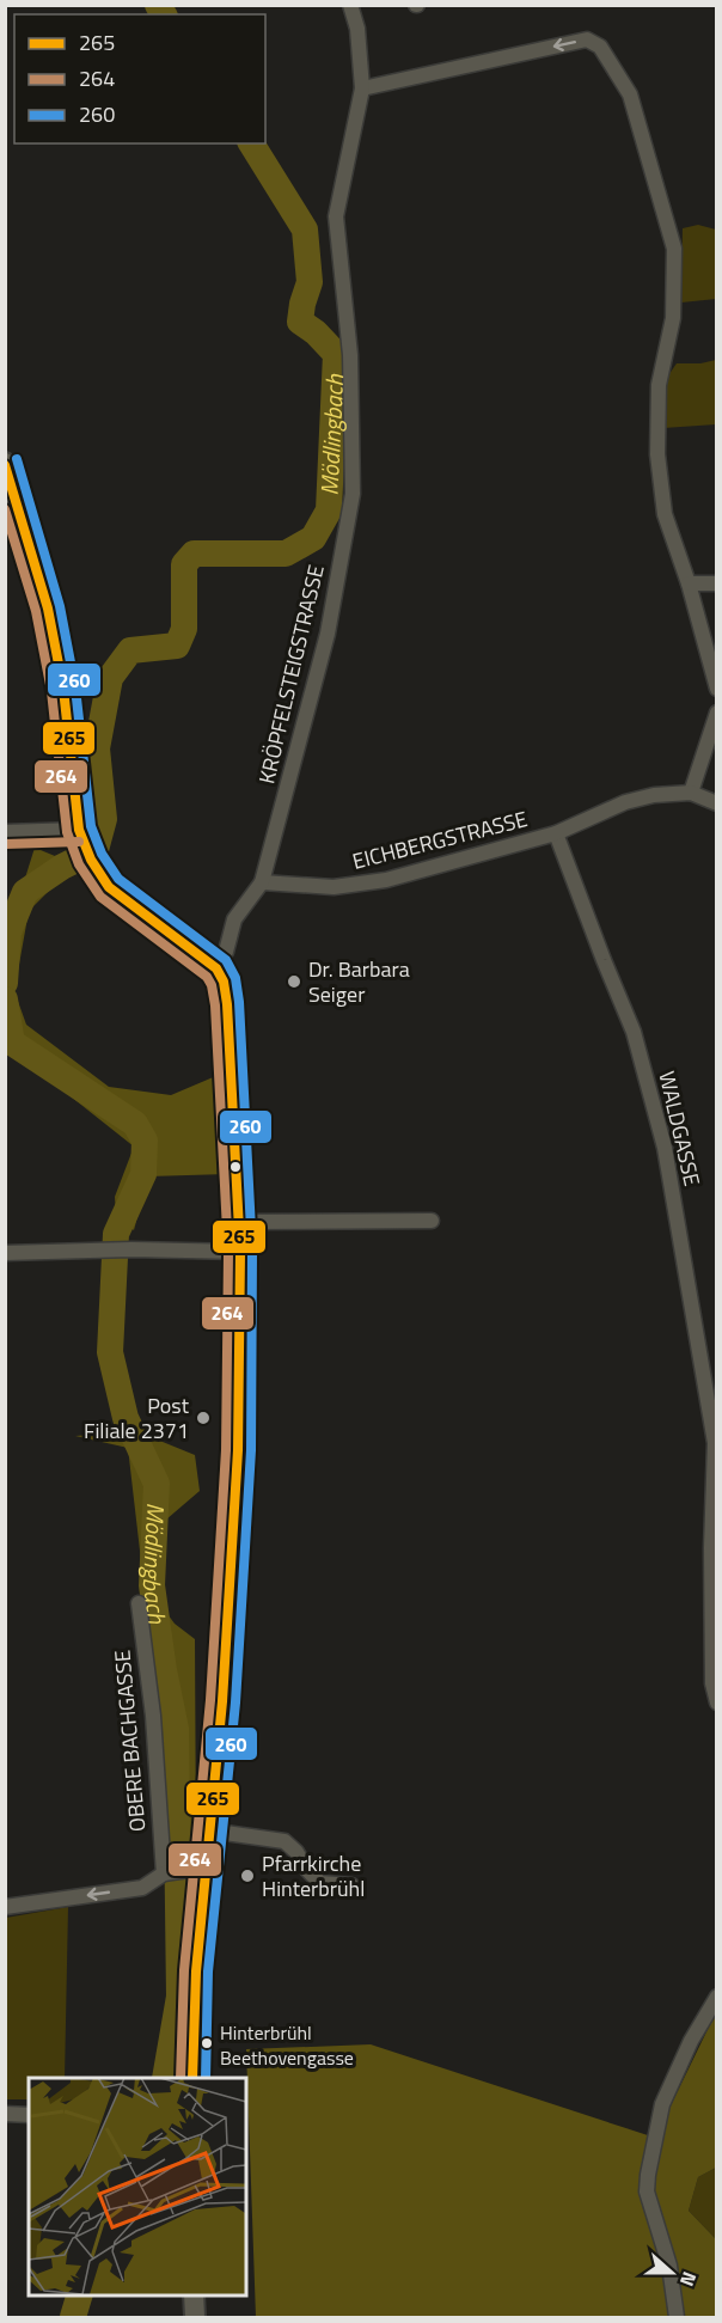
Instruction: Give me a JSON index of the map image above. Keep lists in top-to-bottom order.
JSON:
{
  "streets": {
    "street": [
      "KRÖPFELSTEIGSTRASSE",
      "EICHBERGSTRASSE",
      "WALDGASSE",
      "OBERE BACHGASSE"
    ]
  },
  "crossings": [
    ["KRÖPFELSTEIGSTRASSE", "EICHBERGSTRASSE"],
    ["EICHBERGSTRASSE", "WALDGASSE"]
  ],
  "water": ["Mödlingbach"],
  "places": [
    "Dr. Barbara Seiger",
    "Post Filiale 2371",
    "Pfarrkirche Hinterbrühl",
    "Hinterbrühl Beethovengasse"
  ],
  "lines": ["transit line 260", "transit line 265", "transit line 264"],
  "legend": ["265", "264", "260"],
  "north": "right"
}
